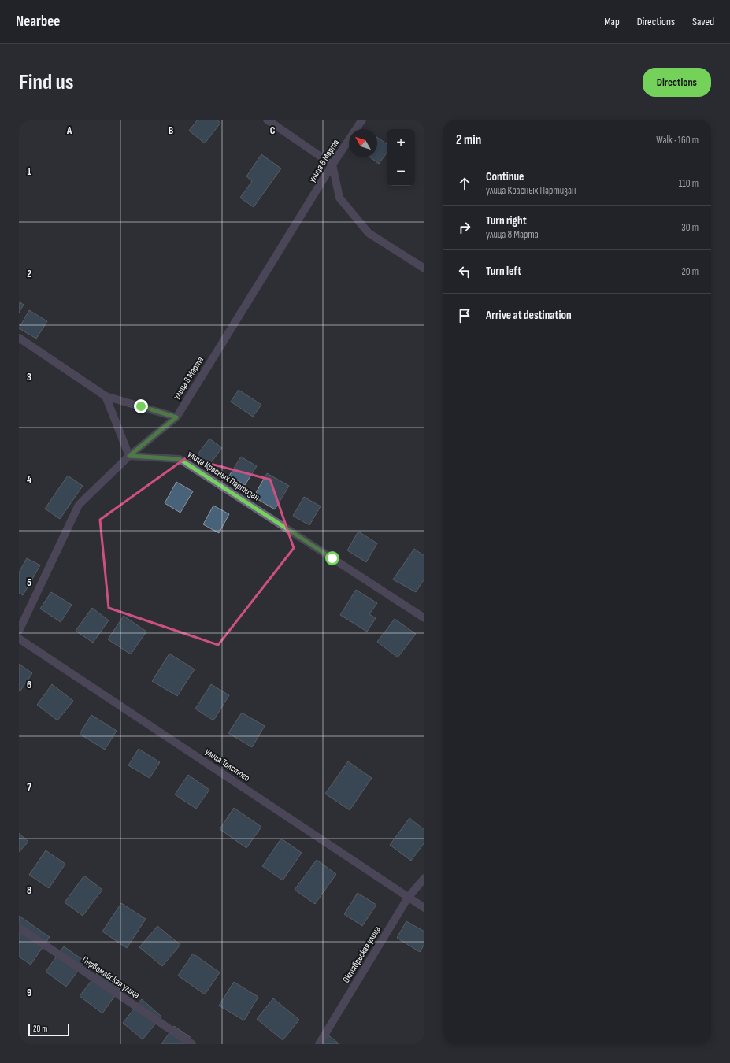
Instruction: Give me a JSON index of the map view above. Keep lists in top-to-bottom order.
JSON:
{
  "streets": {
    "street": [
      "улица 8 Марта",
      "улица Красных Партизан",
      "улица Толстого",
      "Октябрьская улица",
      "Первомайская улица"
    ]
  },
  "crossings": [
    ["улица 8 Марта", "улица Красных Партизан"],
    ["улица Толстого", "Октябрьская улица"]
  ],
  "scale_bar": "20 m",
  "north": "top left",
  "page": {
    "header": "Nearbee",
    "nav": ["Map", "Directions", "Saved"],
    "buttons": "Directions",
    "title": "Find us",
    "heading": ["2 min", "Walk · 160 m"],
    "map_buttons": ["+", "−"],
    "list": [
      ["Continue", "улица Красных Партизан", "110 m"],
      ["Turn right", "улица 8 Марта", "30 m"],
      ["Turn left", "20 m"],
      "Arrive at destination"
    ],
    "scale": "20 m"
  },
  "grid": {
    "columns": ["A", "B", "C"],
    "rows": [
      "1",
      "2",
      "3",
      "4",
      "5",
      "6",
      "7",
      "8",
      "9"
    ]
  }
}
